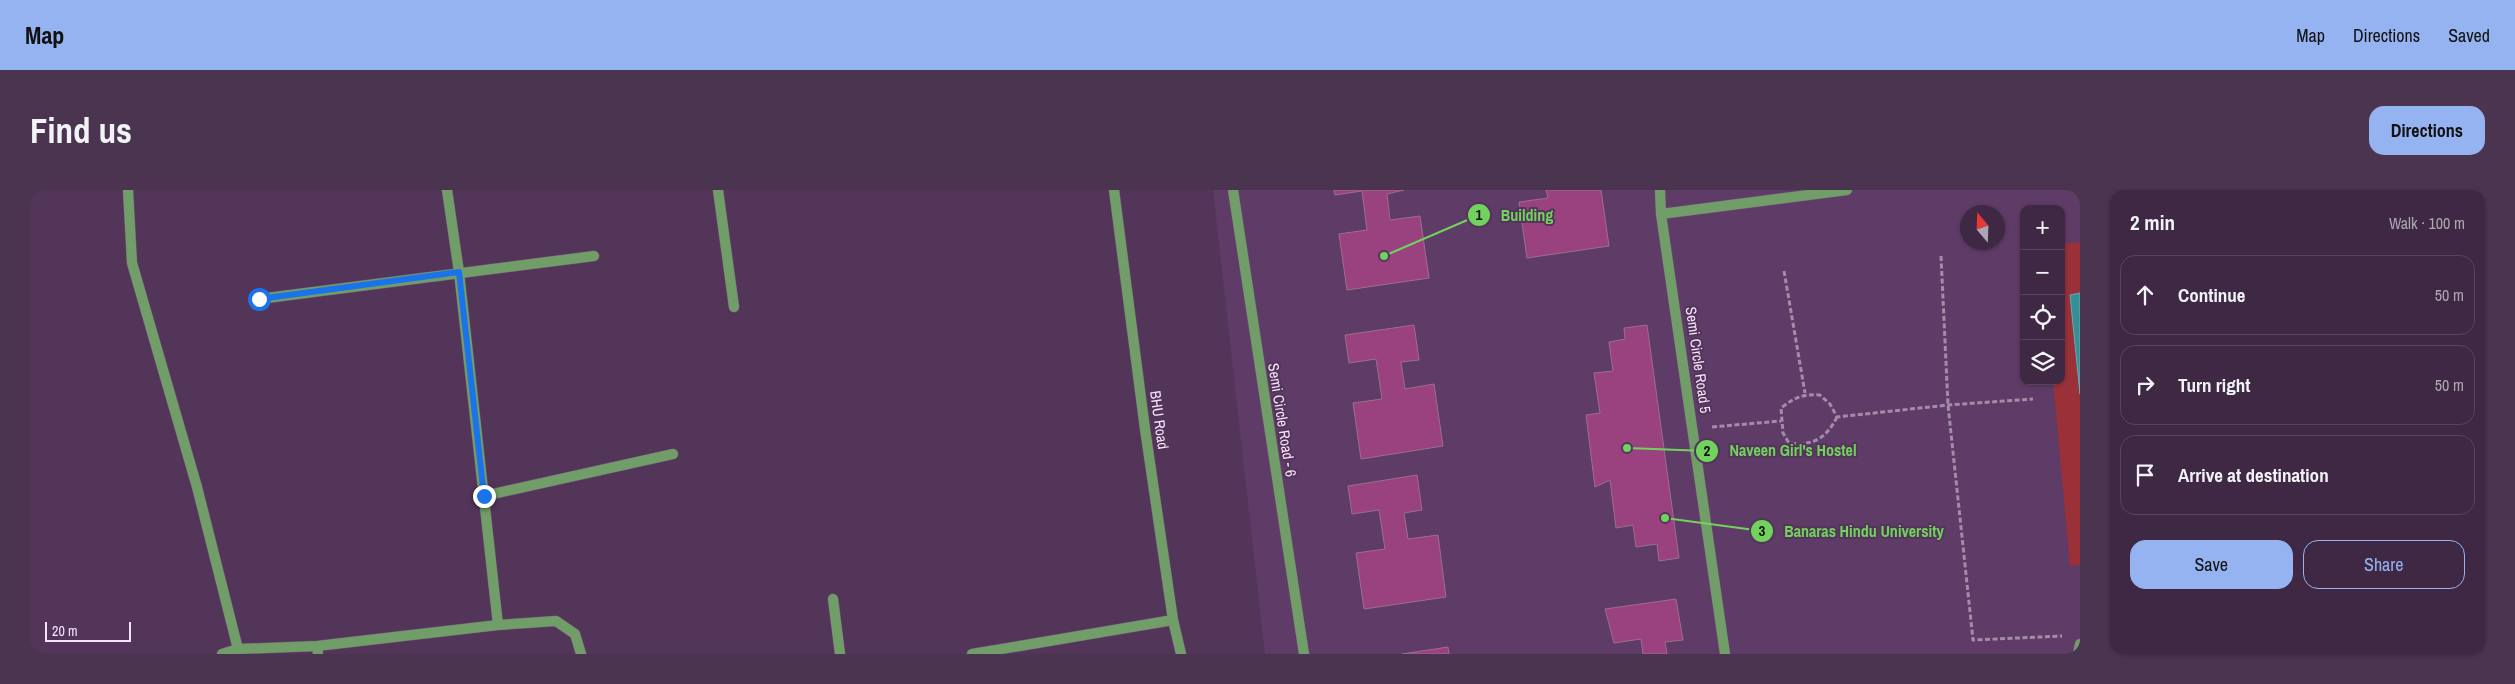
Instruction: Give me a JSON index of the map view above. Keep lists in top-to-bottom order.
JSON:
{
  "streets": {
    "street": ["Semi Circle Road 5", "BHU Road", "Semi Circle Road - 6"]
  },
  "places": ["Building", "Naveen Girl's Hostel", "Banaras Hindu University"],
  "scale_bar": "20 m",
  "north": "top",
  "page": {
    "header": "Map",
    "nav": ["Map", "Directions", "Saved"],
    "buttons": [
      "Directions",
      ["Save", "Share"]
    ],
    "title": "Find us",
    "heading": ["2 min", "Walk · 100 m"],
    "map_buttons": ["+", "−"],
    "list": [
      ["Continue", "50 m"],
      ["Turn right", "50 m"],
      "Arrive at destination"
    ],
    "scale": "20 m"
  }
}
